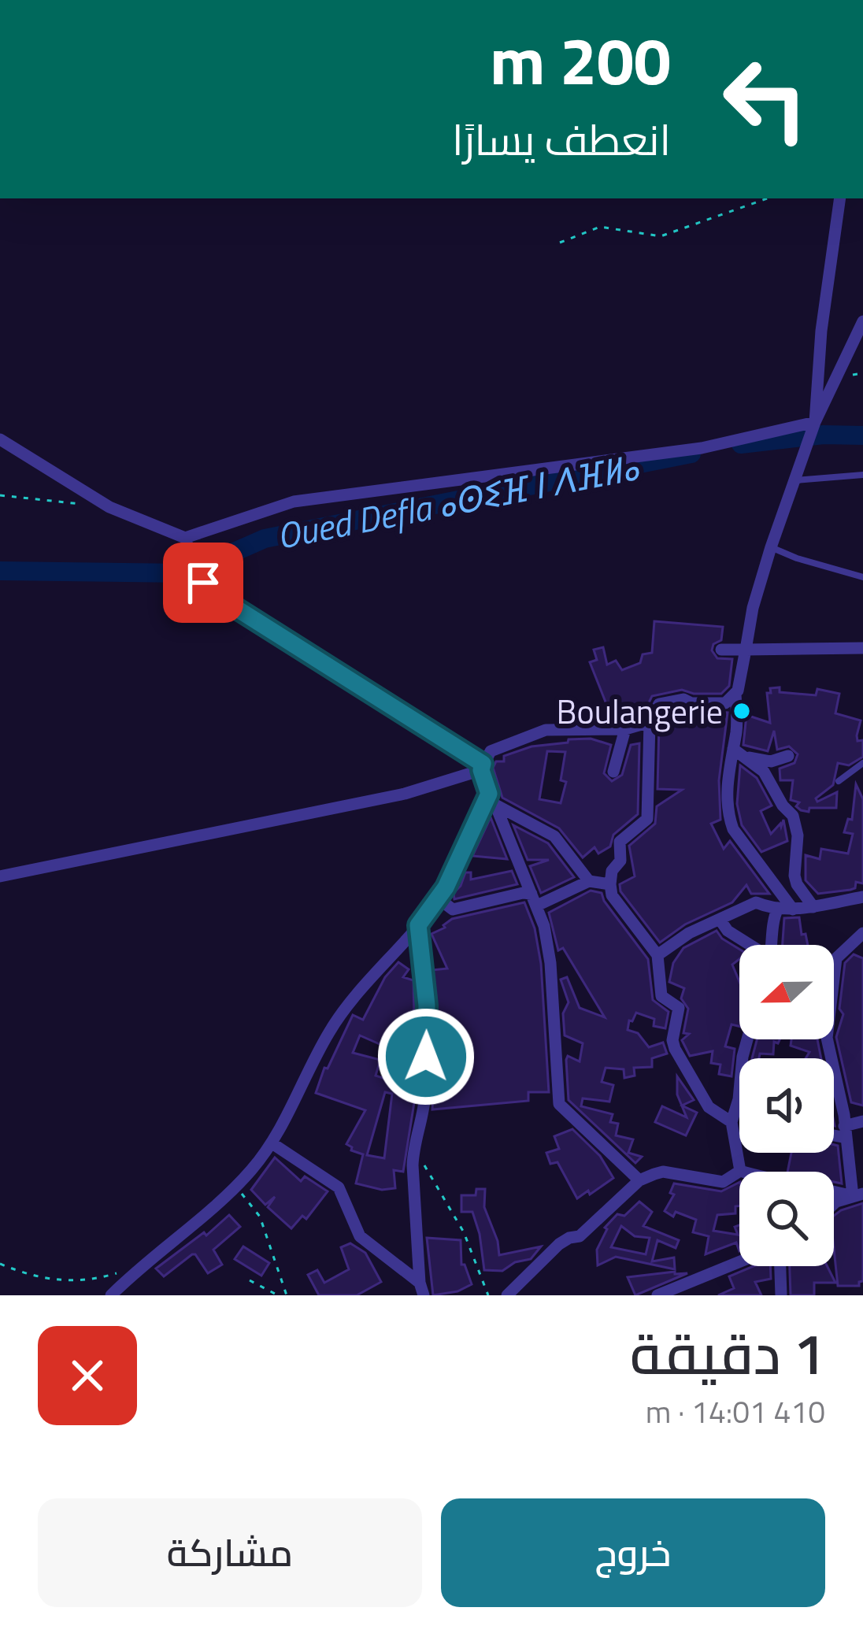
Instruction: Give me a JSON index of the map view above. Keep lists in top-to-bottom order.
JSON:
{
  "water": ["Oued Defla ⴰⵙⵉⴼ ⵏ ⴷⴼⵍⴰ"],
  "places": ["Boulangerie"],
  "north": "left",
  "page": {
    "turn": ["200 m", "انعطف يسارًا"],
    "heading": ["1 دقيقة", "410 m · 14:01"],
    "buttons": ["خروج", "مشاركة"]
  }
}
